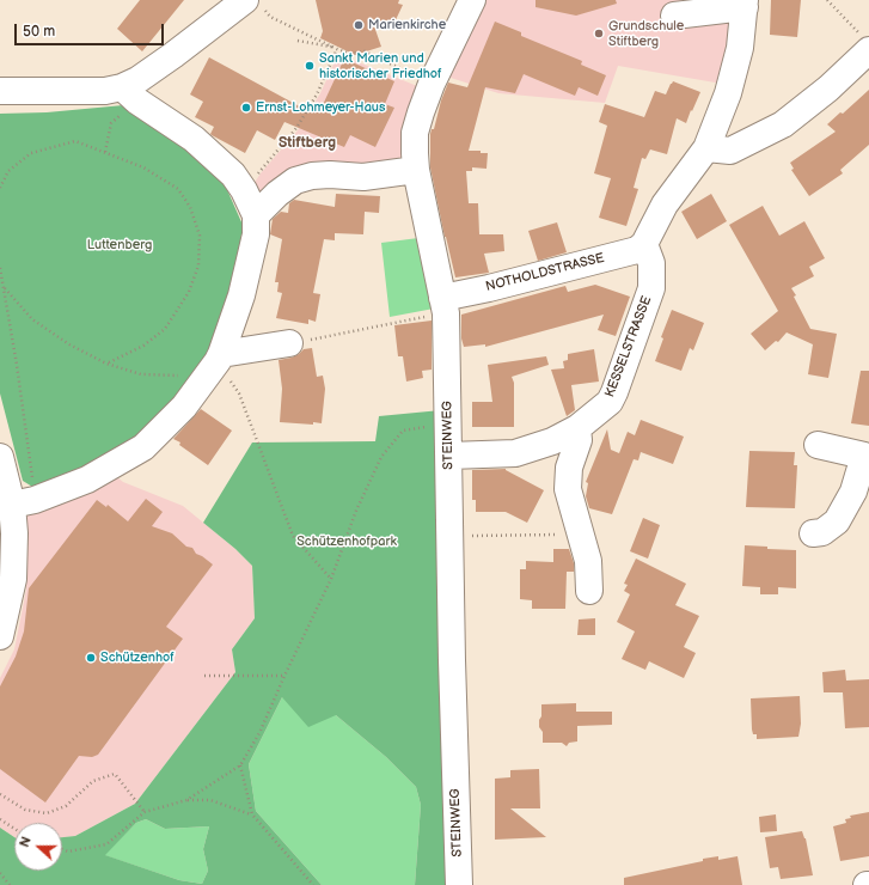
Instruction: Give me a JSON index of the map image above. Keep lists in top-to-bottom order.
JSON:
{
  "streets": {
    "street": ["NOTHOLDSTRASSE", "KESSELSTRASSE", "STEINWEG"]
  },
  "crossings": [
    ["NOTHOLDSTRASSE", "KESSELSTRASSE"],
    ["NOTHOLDSTRASSE", "STEINWEG"],
    ["KESSELSTRASSE", "STEINWEG"]
  ],
  "districts": ["Stiftberg"],
  "parks": ["Luttenberg", "Schützenhofpark"],
  "places": [
    "Marienkirche",
    "Grundschule Stiftberg",
    "Sankt Marien und historischer Friedhof",
    "Ernst-Lohmeyer-Haus",
    "Schützenhof"
  ],
  "scale_bar": "50 m",
  "north": "left"
}
